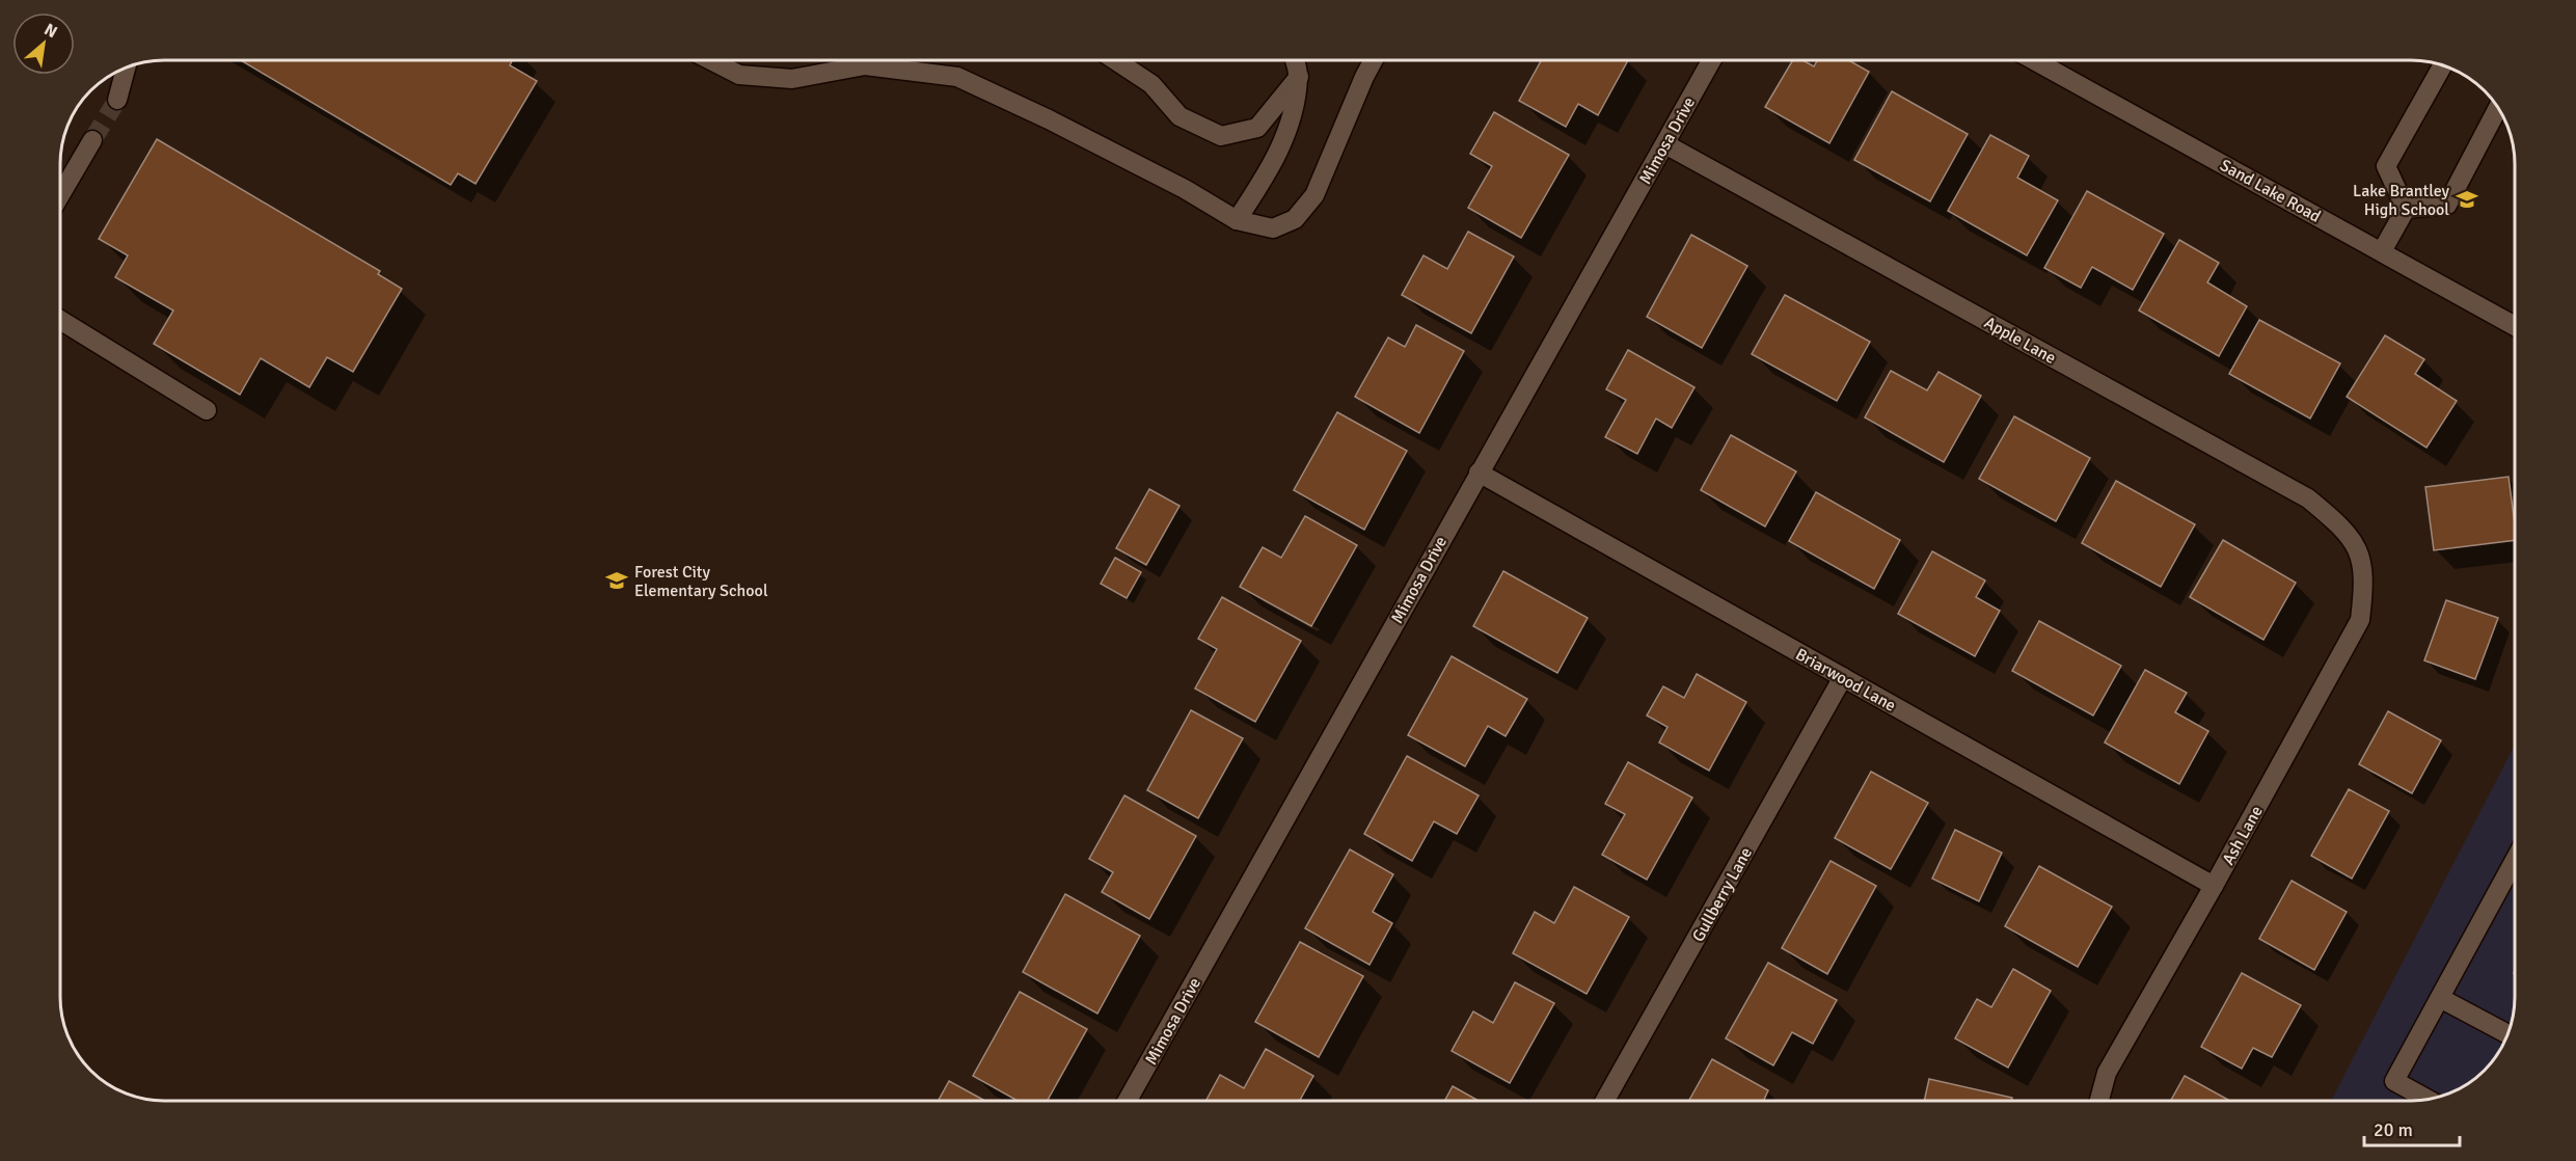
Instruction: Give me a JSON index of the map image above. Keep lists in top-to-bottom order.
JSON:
{
  "streets": {
    "street": [
      "Mimosa Drive",
      "Sand Lake Road",
      "Apple Lane",
      "Briarwood Lane",
      "Ash Lane",
      "Gullberry Lane"
    ]
  },
  "crossings": [
    ["Mimosa Drive", "Apple Lane"],
    ["Mimosa Drive", "Briarwood Lane"],
    ["Apple Lane", "Ash Lane"],
    ["Briarwood Lane", "Ash Lane"],
    ["Briarwood Lane", "Gullberry Lane"]
  ],
  "places": {
    "school or university": ["Lake Brantley High School", "Forest City Elementary School"]
  },
  "scale_bar": "20 m",
  "north": "top right"
}
